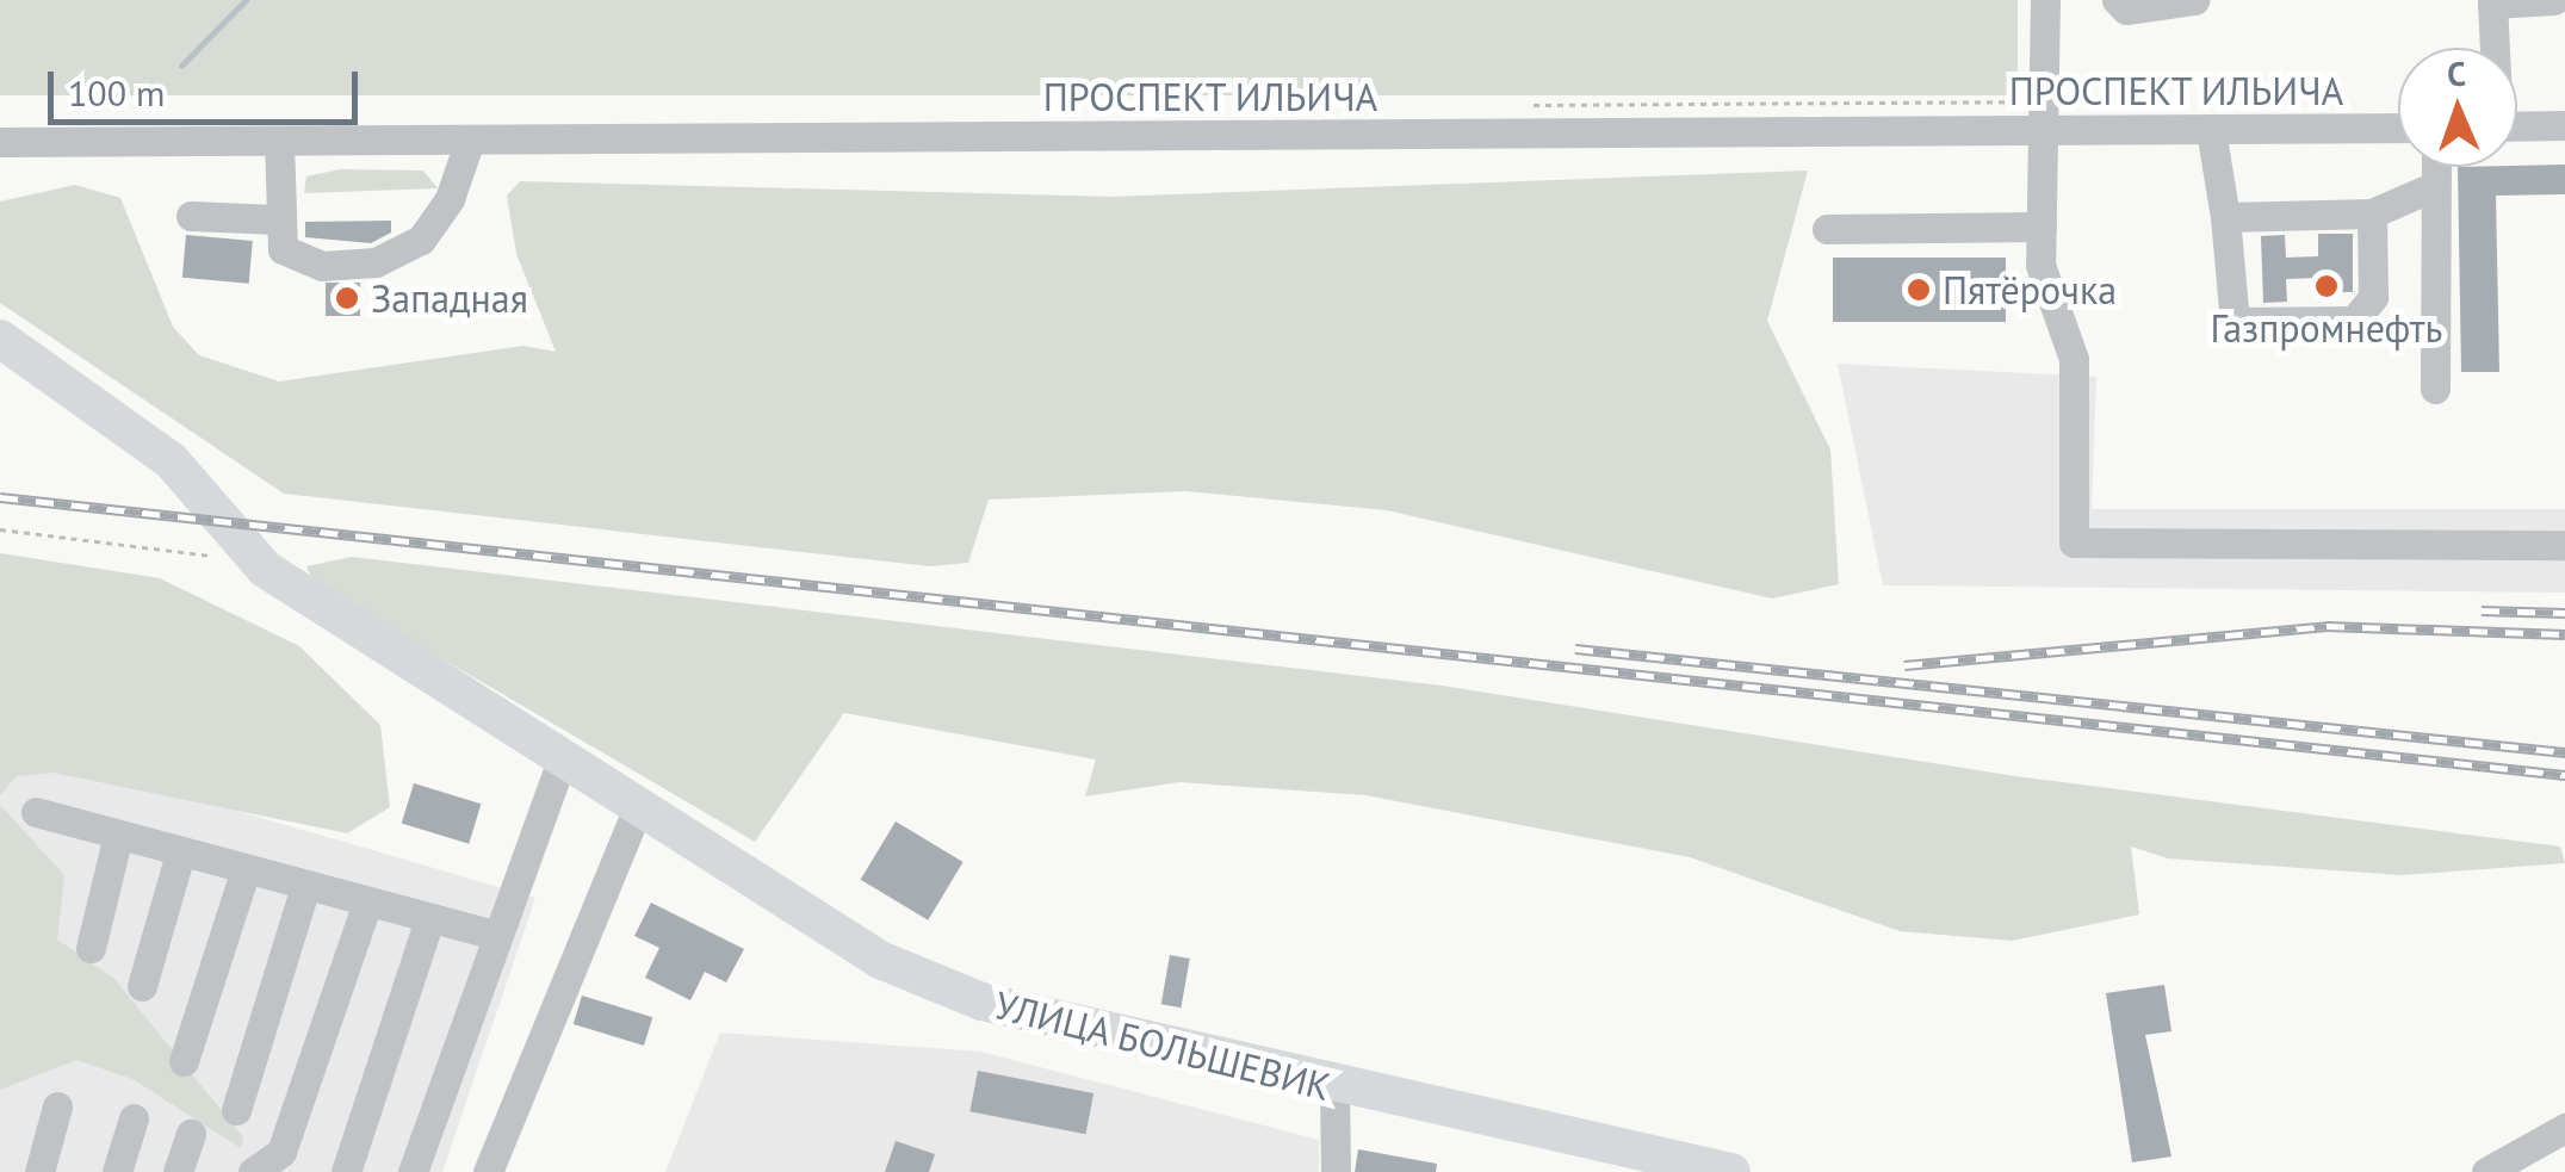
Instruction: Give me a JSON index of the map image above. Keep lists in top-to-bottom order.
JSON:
{
  "streets": {
    "main road": ["УЛИЦА БОЛЬШЕВИК"],
    "street": ["ПРОСПЕКТ ИЛЬИЧА"]
  },
  "places": ["Газпромнефть", "Пятёрочка", "Западная"],
  "scale_bar": "100 m",
  "north": "top"
}
